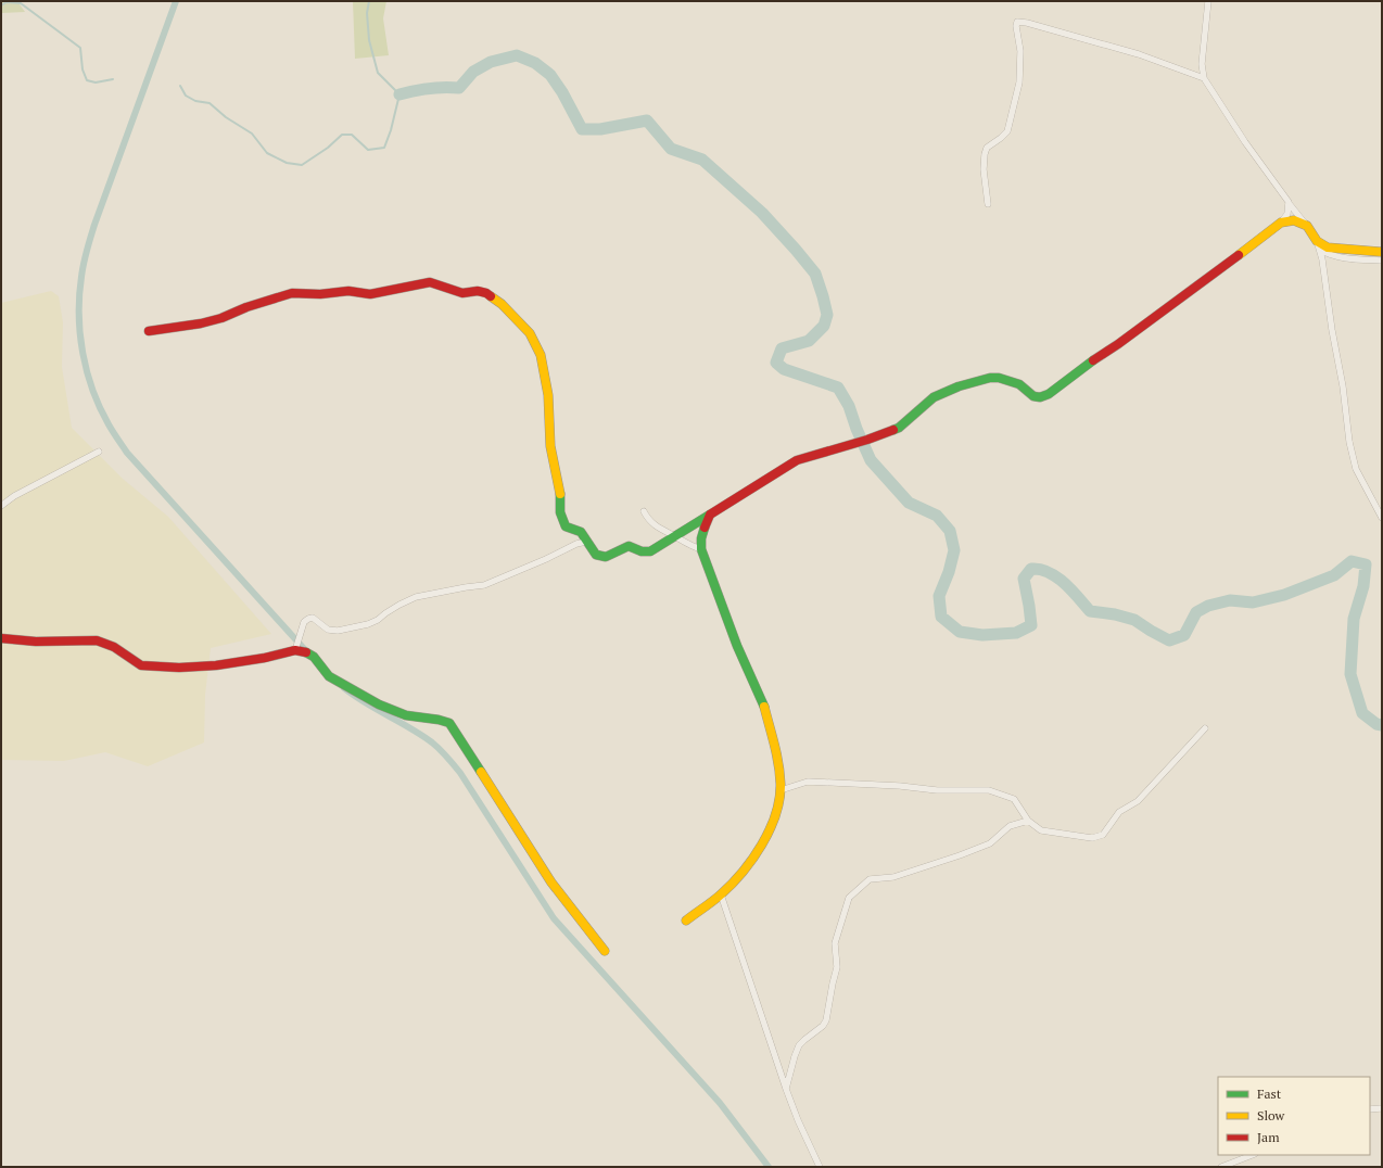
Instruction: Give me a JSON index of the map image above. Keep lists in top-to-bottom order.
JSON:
{
  "legend": ["Fast", "Slow", "Jam"]
}
